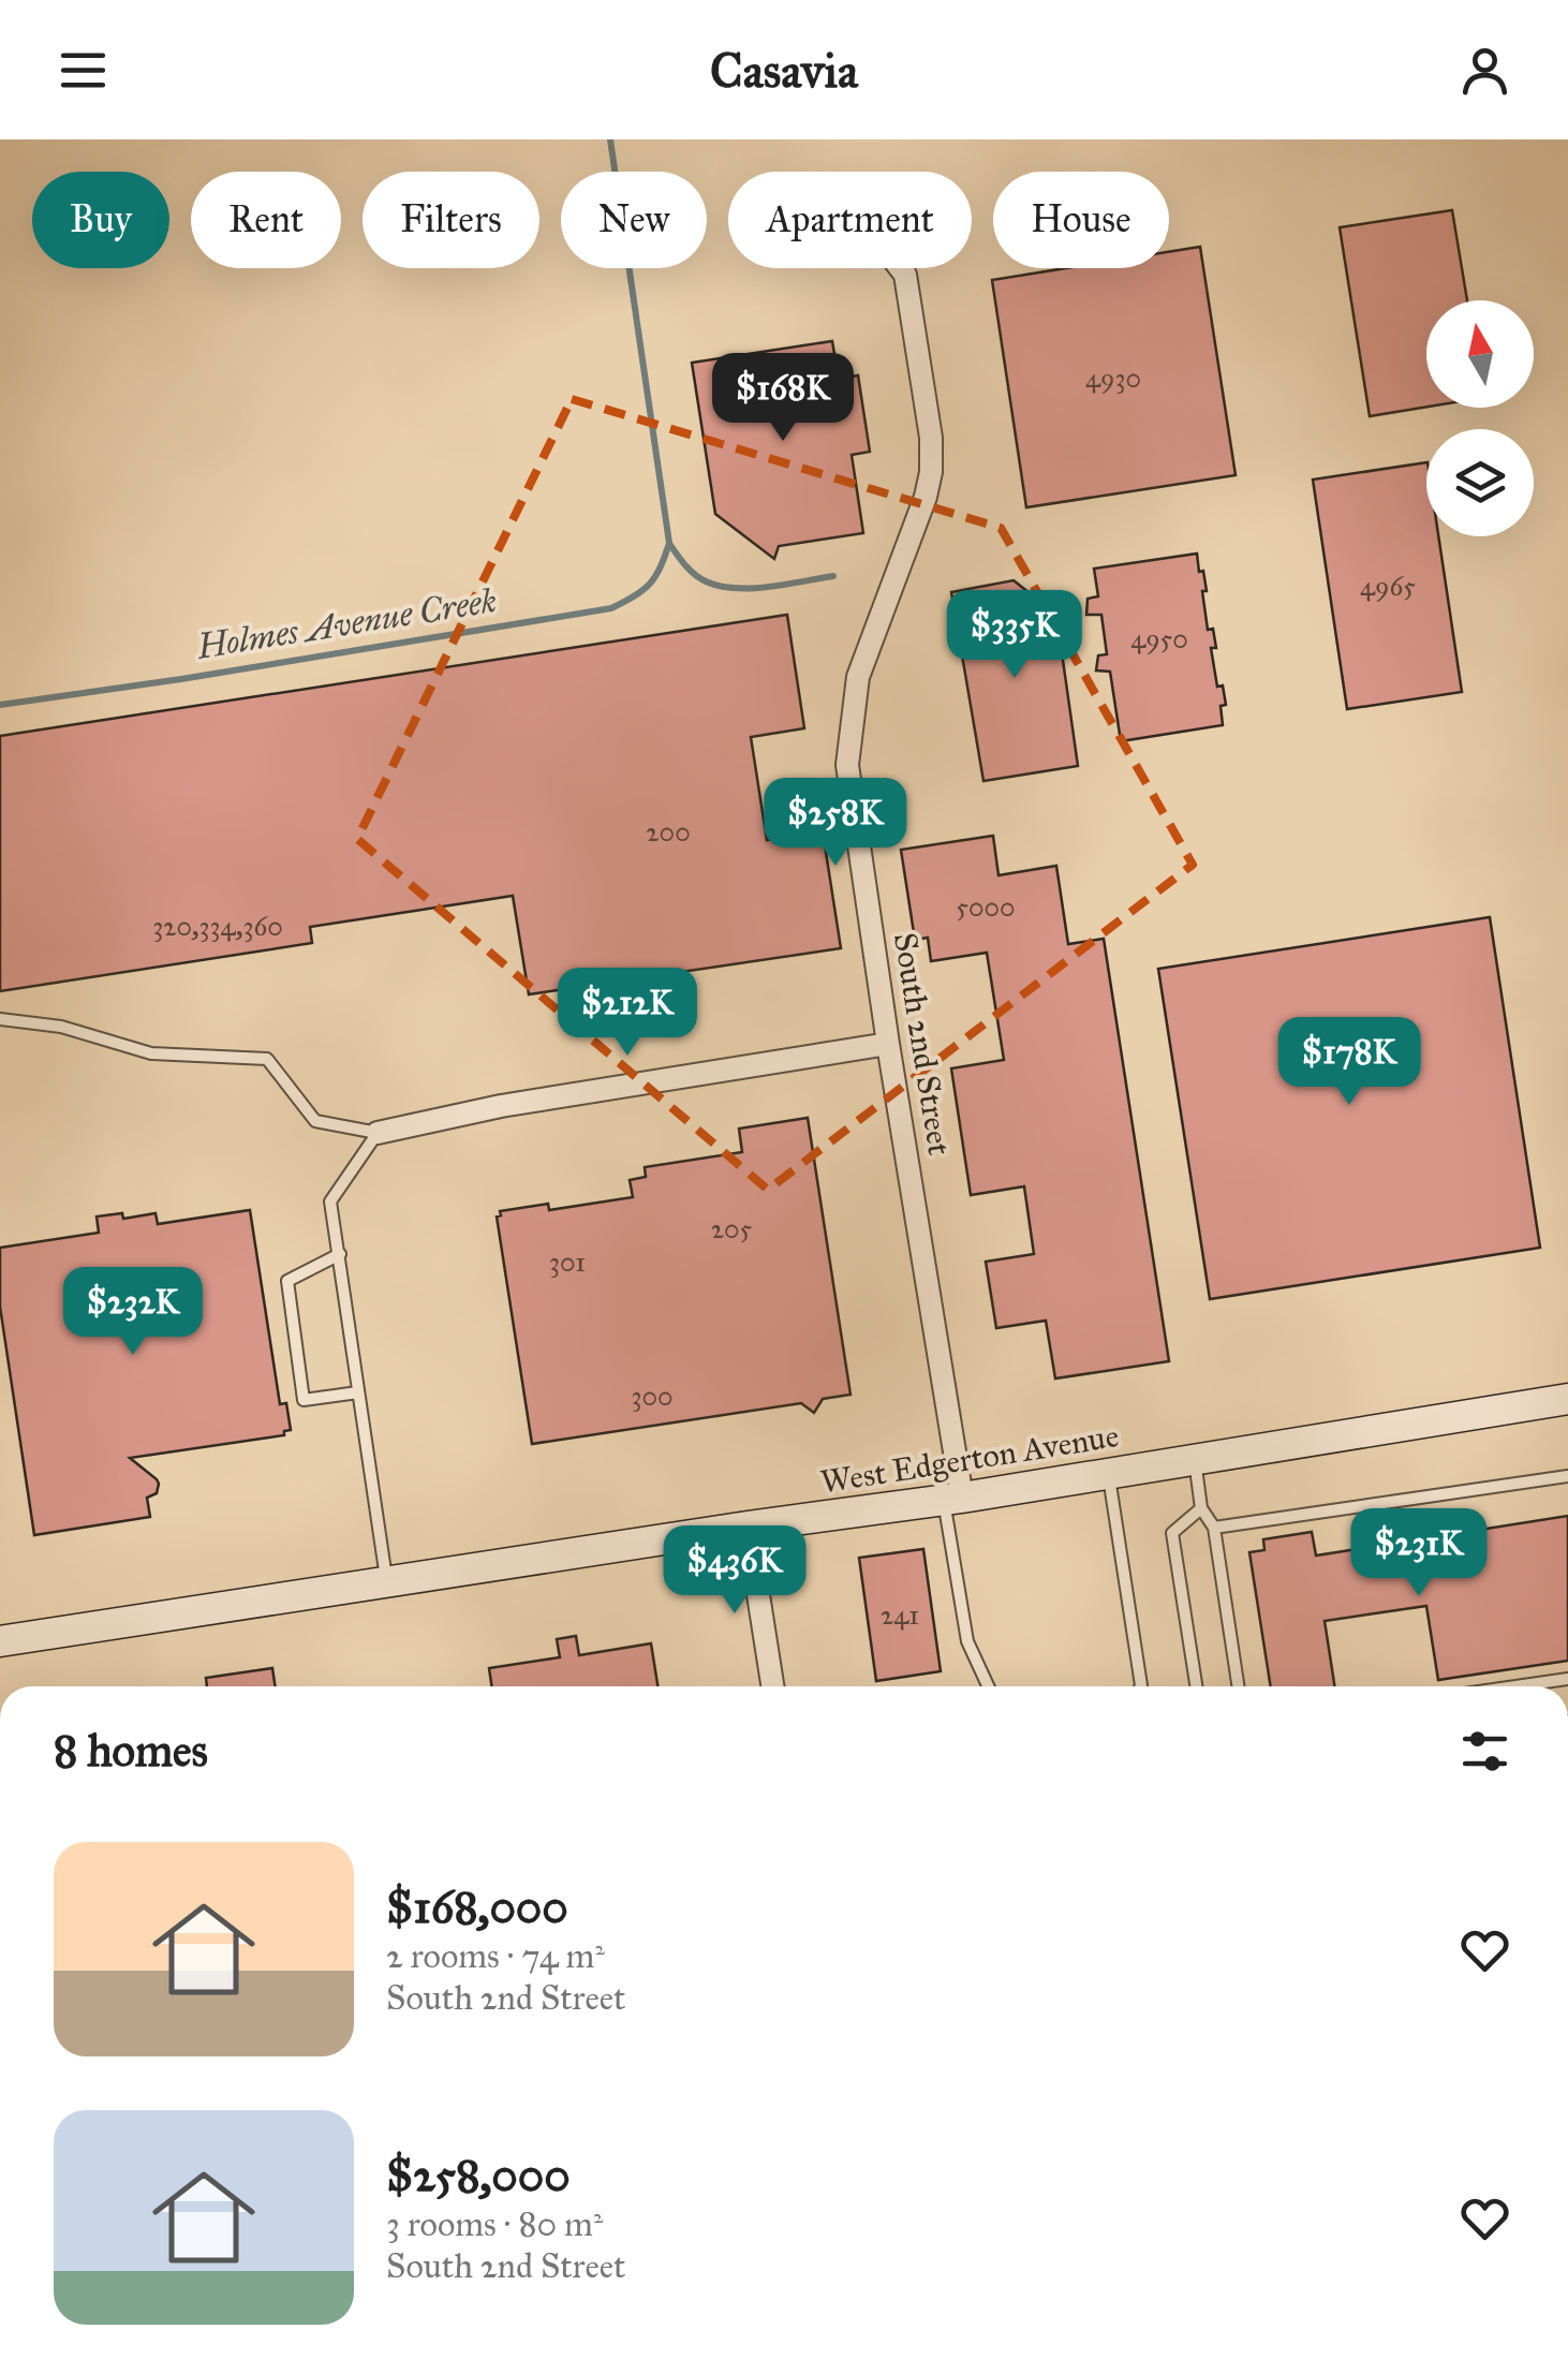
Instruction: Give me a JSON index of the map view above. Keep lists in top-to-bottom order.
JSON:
{
  "streets": {
    "street": ["South 2nd Street", "West Edgerton Avenue"]
  },
  "crossings": [
    ["South 2nd Street", "West Edgerton Avenue"]
  ],
  "water": ["Holmes Avenue Creek"],
  "house_numbers": [
    "4930",
    "4965",
    "4950",
    "200",
    "5000",
    "320,334,360",
    "205",
    "301",
    "300",
    "241"
  ],
  "north": "top",
  "page": {
    "header": "Casavia",
    "chip": [
      "Buy",
      "Rent",
      "Filters",
      "New",
      "Apartment",
      "House"
    ],
    "price": [
      "$168K",
      "$335K",
      "$258K",
      "$212K",
      "$178K",
      "$232K",
      "$231K",
      "$436K"
    ],
    "heading": "8 homes",
    "list": [
      {
        "name": "$168,000",
        "note": "2 rooms · 74 m² · South 2nd Street"
      },
      {
        "name": "$258,000",
        "note": "3 rooms · 80 m² · South 2nd Street"
      }
    ]
  }
}
